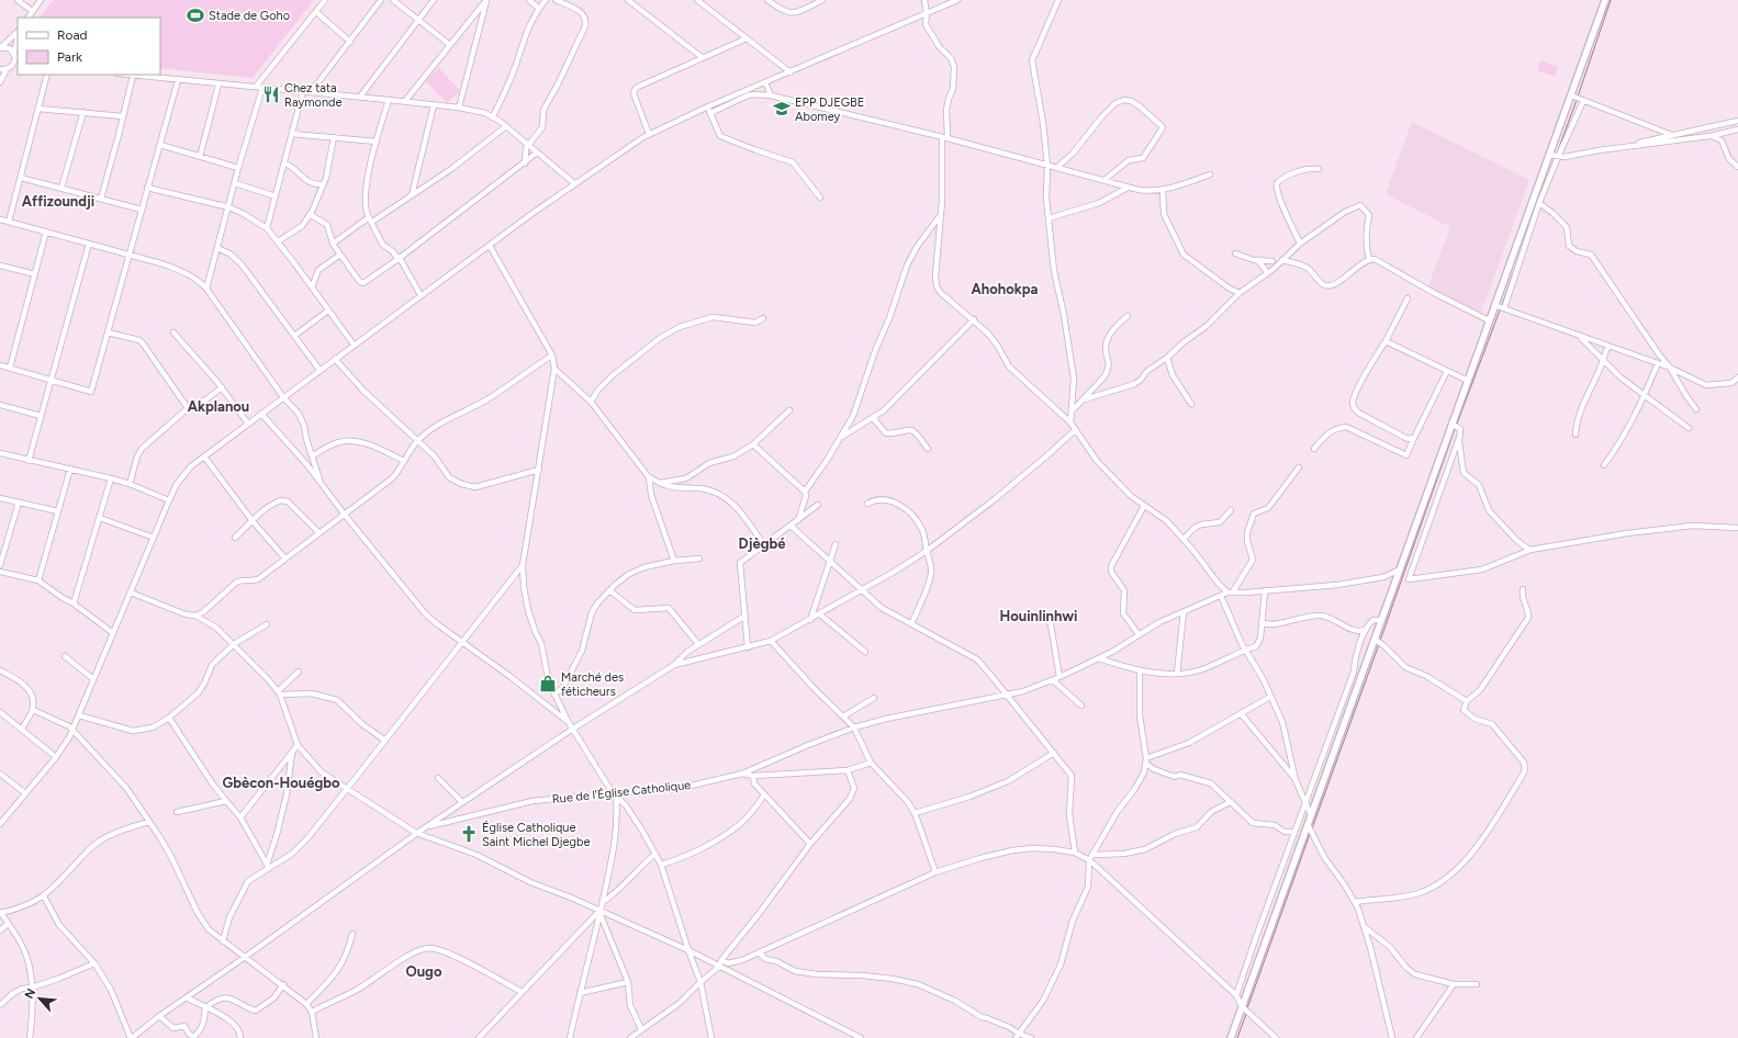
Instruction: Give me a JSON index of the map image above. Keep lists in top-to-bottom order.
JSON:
{
  "streets": {
    "street": ["Rue de l'Église Catholique"]
  },
  "districts": [
    "Affizoundji",
    "Ahohokpa",
    "Akplanou",
    "Djègbé",
    "Houinlinhwi",
    "Gbècon-Houégbo",
    "Ougo"
  ],
  "places": {
    "sports": ["Stade de Goho"],
    "restaurant": ["Chez tata Raymonde"],
    "school or university": ["EPP DJEGBE Abomey"],
    "shop": ["Marché des féticheurs"],
    "church": ["Église Catholique Saint Michel Djegbe"]
  },
  "legend": ["Road", "Park"],
  "north": "top left"
}
